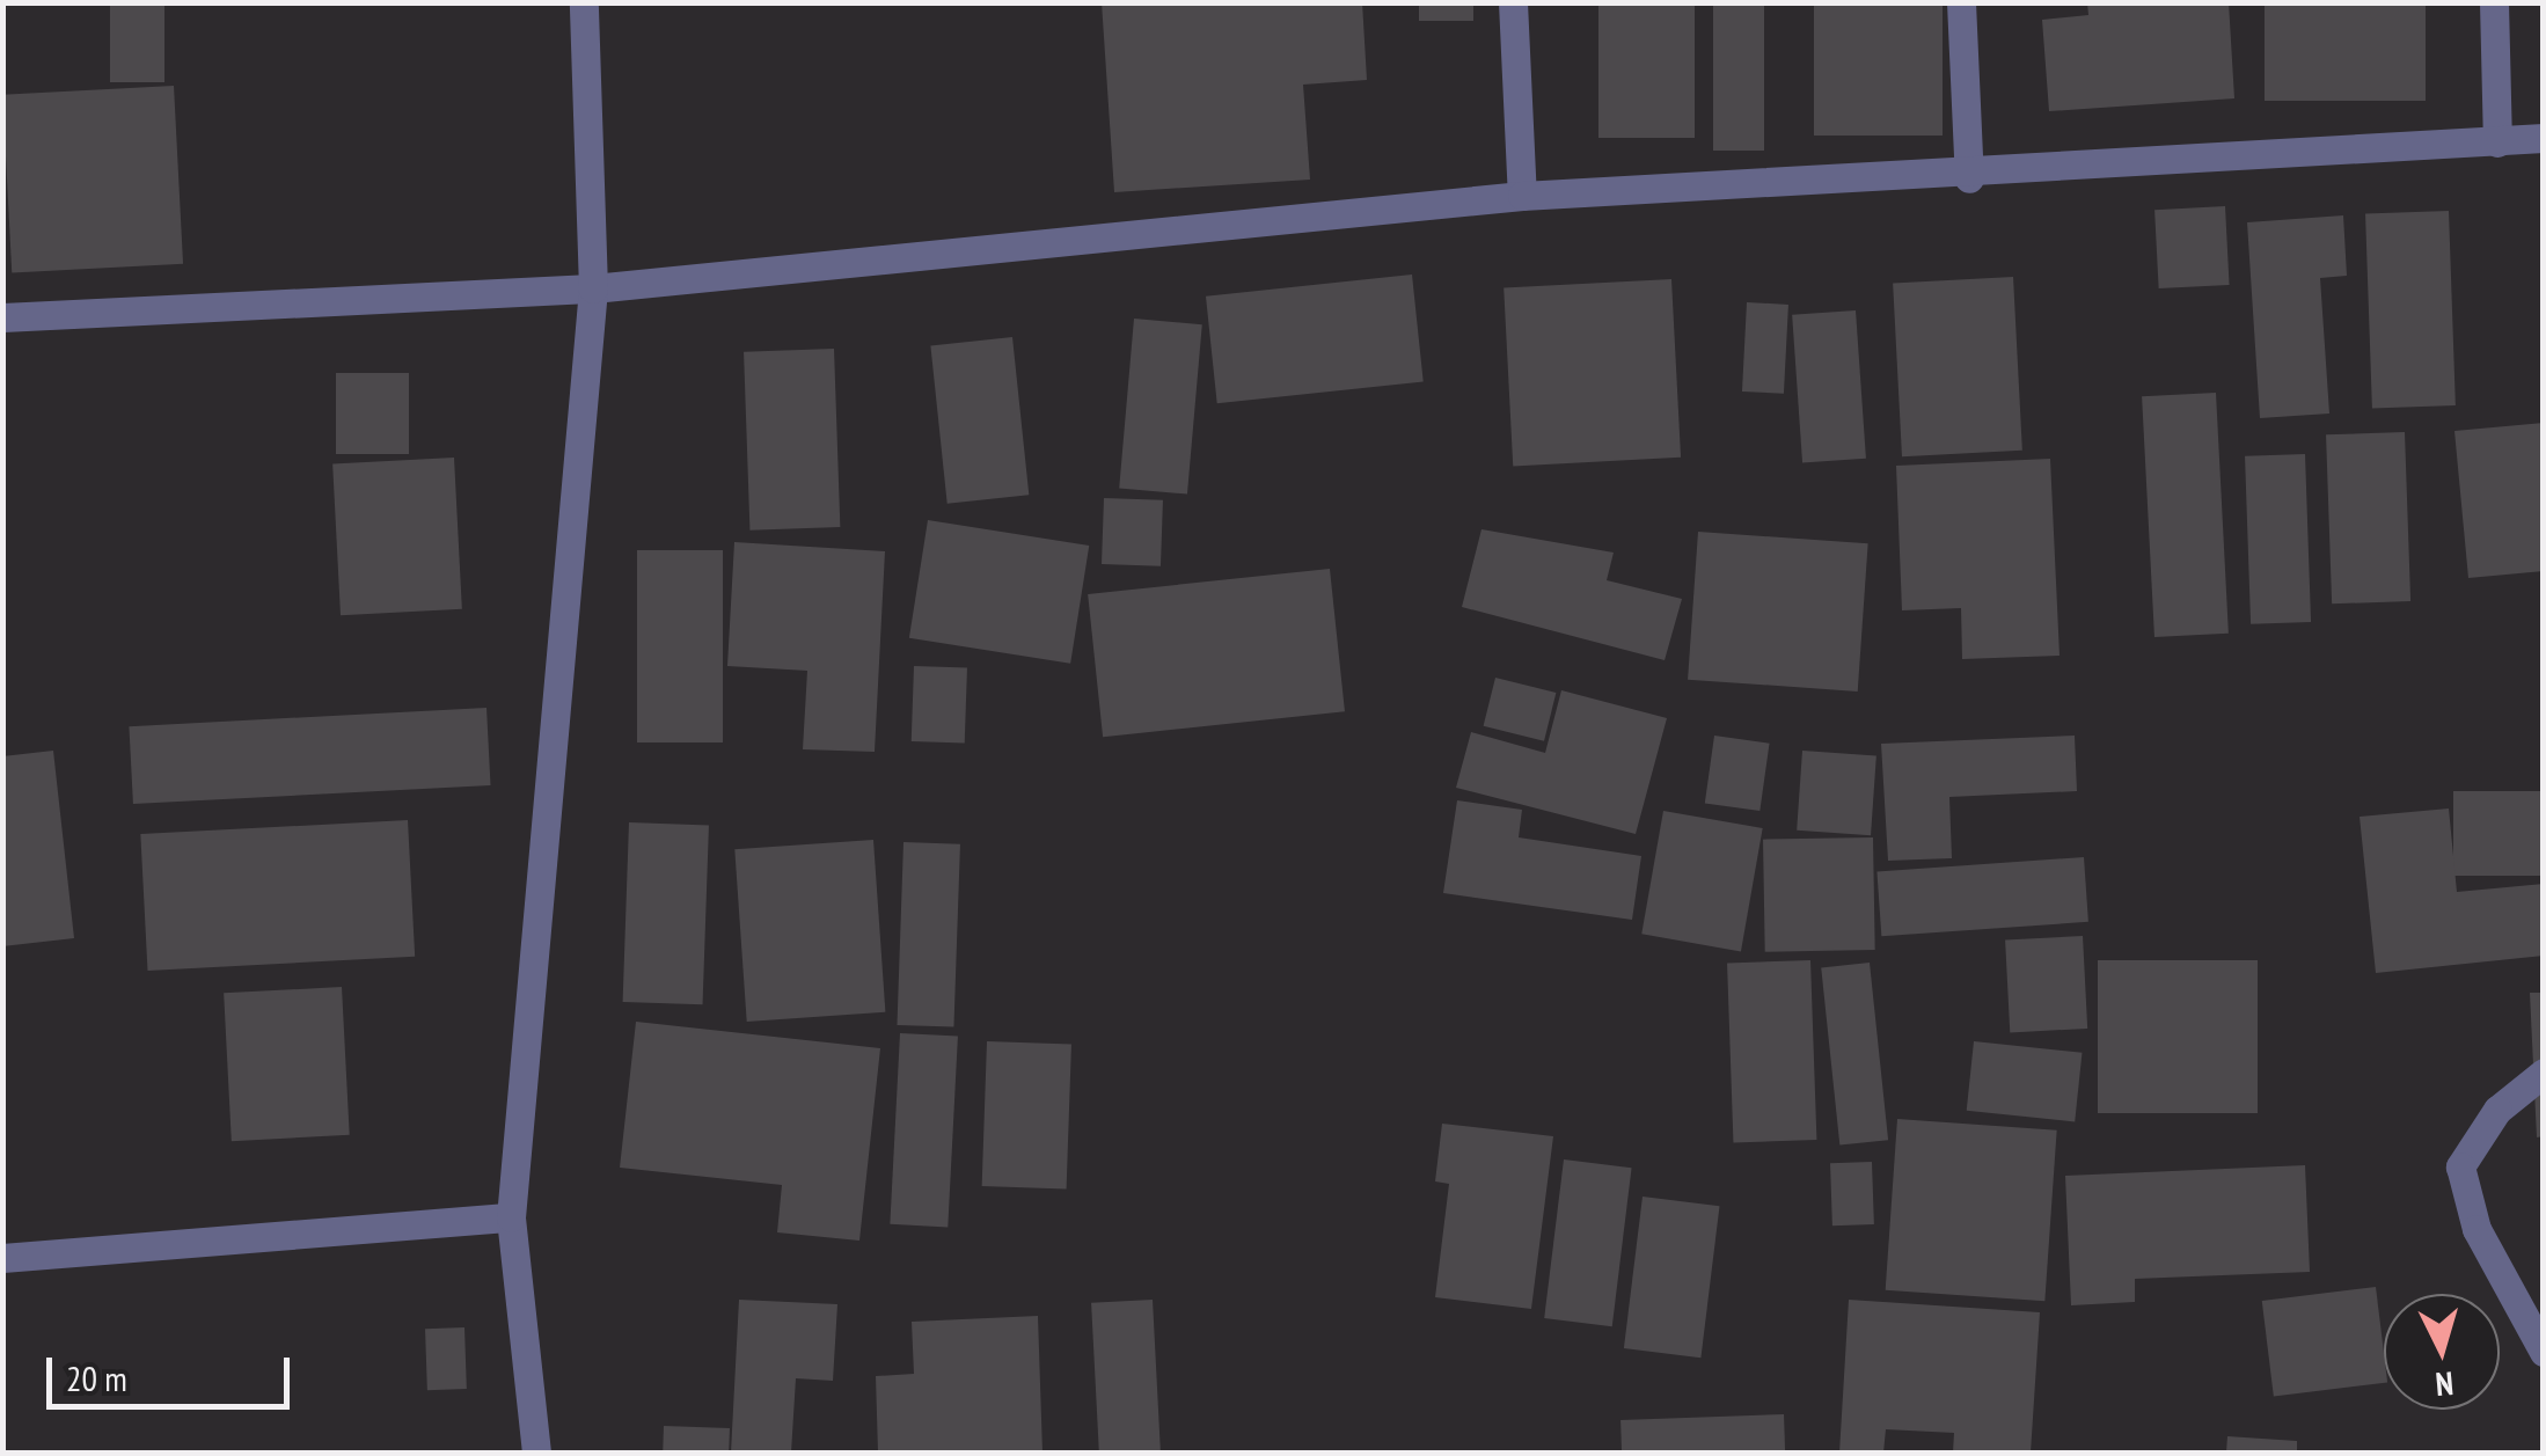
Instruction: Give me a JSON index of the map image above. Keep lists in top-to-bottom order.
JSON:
{
  "scale_bar": "20 m",
  "north": "bottom"
}
